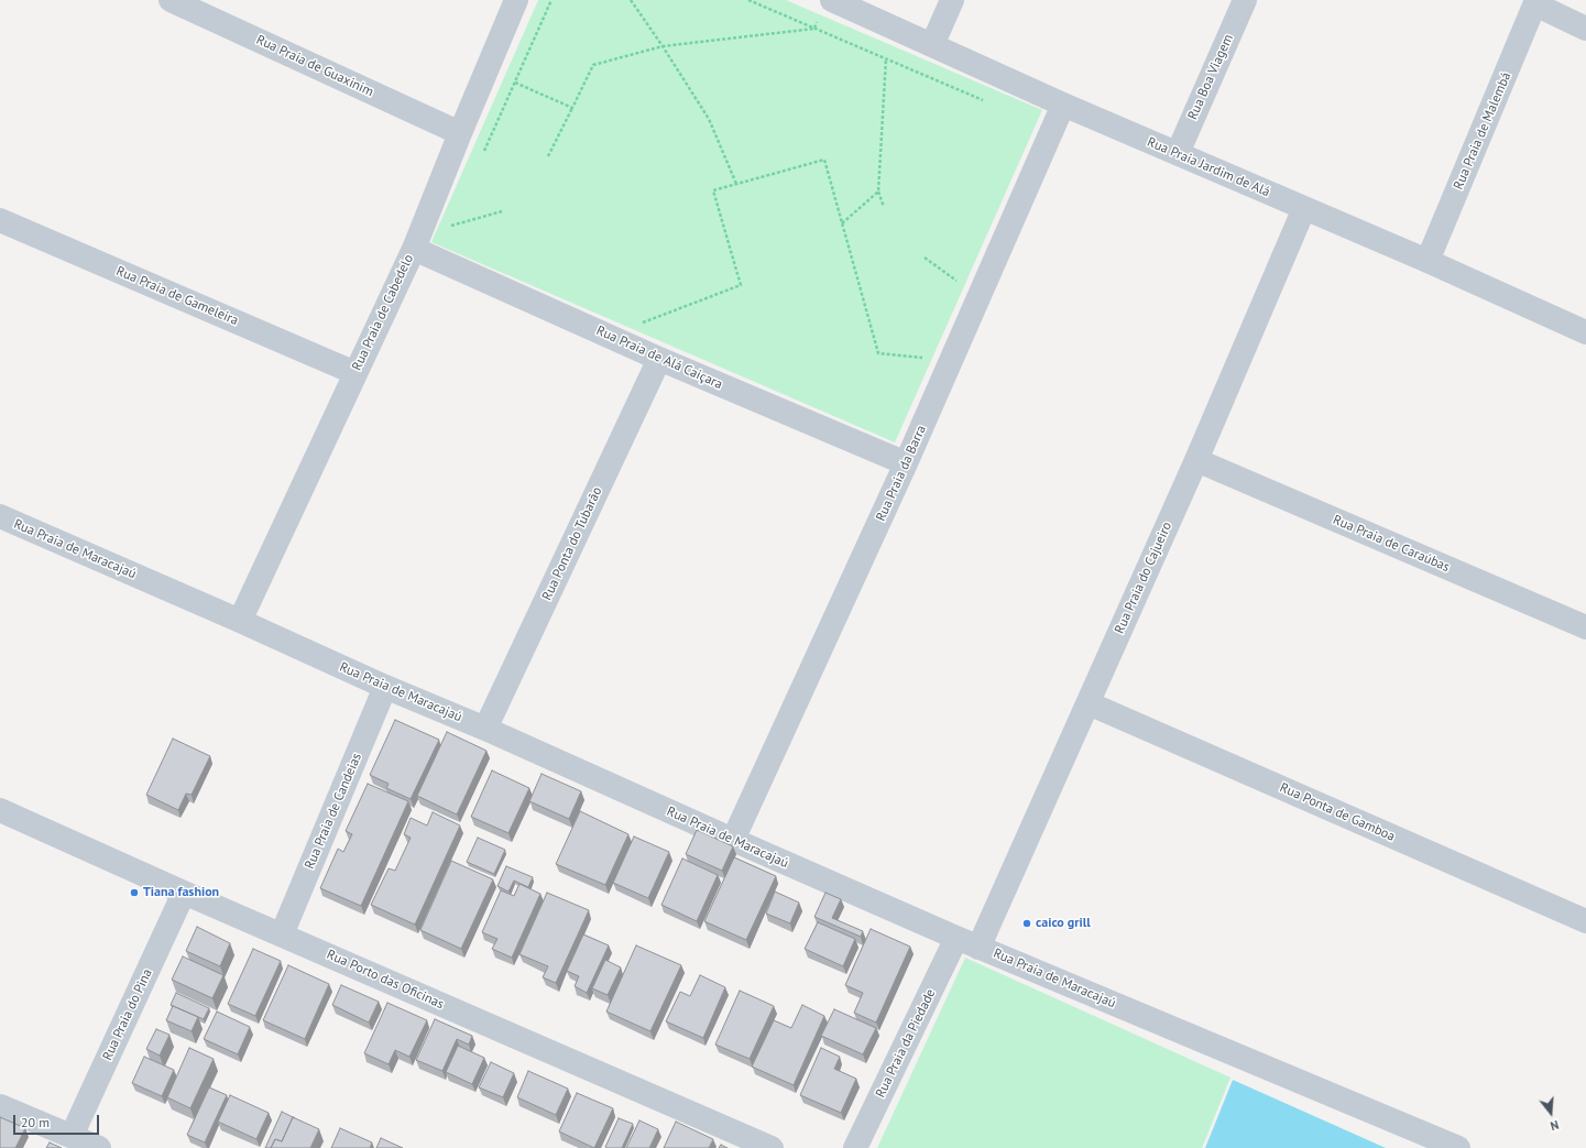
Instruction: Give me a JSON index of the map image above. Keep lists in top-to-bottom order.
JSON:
{
  "streets": {
    "street": [
      "Rua Praia de Guaxinim",
      "Rua Boa Viagem",
      "Rua Praia de Malembá",
      "Rua Praia Jardim de Alá",
      "Rua Praia de Gameleira",
      "Rua Praia de Cabedelo",
      "Rua Praia de Alá Caiçara",
      "Rua Praia da Barra",
      "Rua Ponta do Tubarão",
      "Rua Praia de Caraúbas",
      "Rua Praia de Maracajaú",
      "Rua Praia do Cajueiro",
      "Rua Praia de Candeias",
      "Rua Ponta de Gamboa",
      "Rua Porto das Oficinas",
      "Rua Praia do Pina",
      "Rua Praia da Piedade"
    ]
  },
  "crossings": [
    ["Rua Praia de Guaxinim", "Rua Praia de Cabedelo"],
    ["Rua Boa Viagem", "Rua Praia Jardim de Alá"],
    ["Rua Praia de Malembá", "Rua Praia Jardim de Alá"],
    ["Rua Praia Jardim de Alá", "Rua Praia da Barra"],
    ["Rua Praia Jardim de Alá", "Rua Praia do Cajueiro"],
    ["Rua Praia de Gameleira", "Rua Praia de Cabedelo"],
    ["Rua Praia de Cabedelo", "Rua Praia de Alá Caiçara"],
    ["Rua Praia de Cabedelo", "Rua Praia de Maracajaú"],
    ["Rua Praia de Alá Caiçara", "Rua Praia da Barra"],
    ["Rua Praia de Alá Caiçara", "Rua Ponta do Tubarão"],
    ["Rua Praia da Barra", "Rua Praia de Maracajaú"],
    ["Rua Ponta do Tubarão", "Rua Praia de Maracajaú"],
    ["Rua Praia de Caraúbas", "Rua Praia do Cajueiro"],
    ["Rua Praia de Maracajaú", "Rua Praia do Cajueiro"],
    ["Rua Praia de Maracajaú", "Rua Praia de Candeias"],
    ["Rua Praia de Maracajaú", "Rua Praia da Piedade"],
    ["Rua Praia do Cajueiro", "Rua Ponta de Gamboa"],
    ["Rua Praia de Candeias", "Rua Porto das Oficinas"],
    ["Rua Porto das Oficinas", "Rua Praia do Pina"]
  ],
  "places": ["Tiana fashion", "caico grill"],
  "scale_bar": "20 m",
  "north": "bottom"
}
